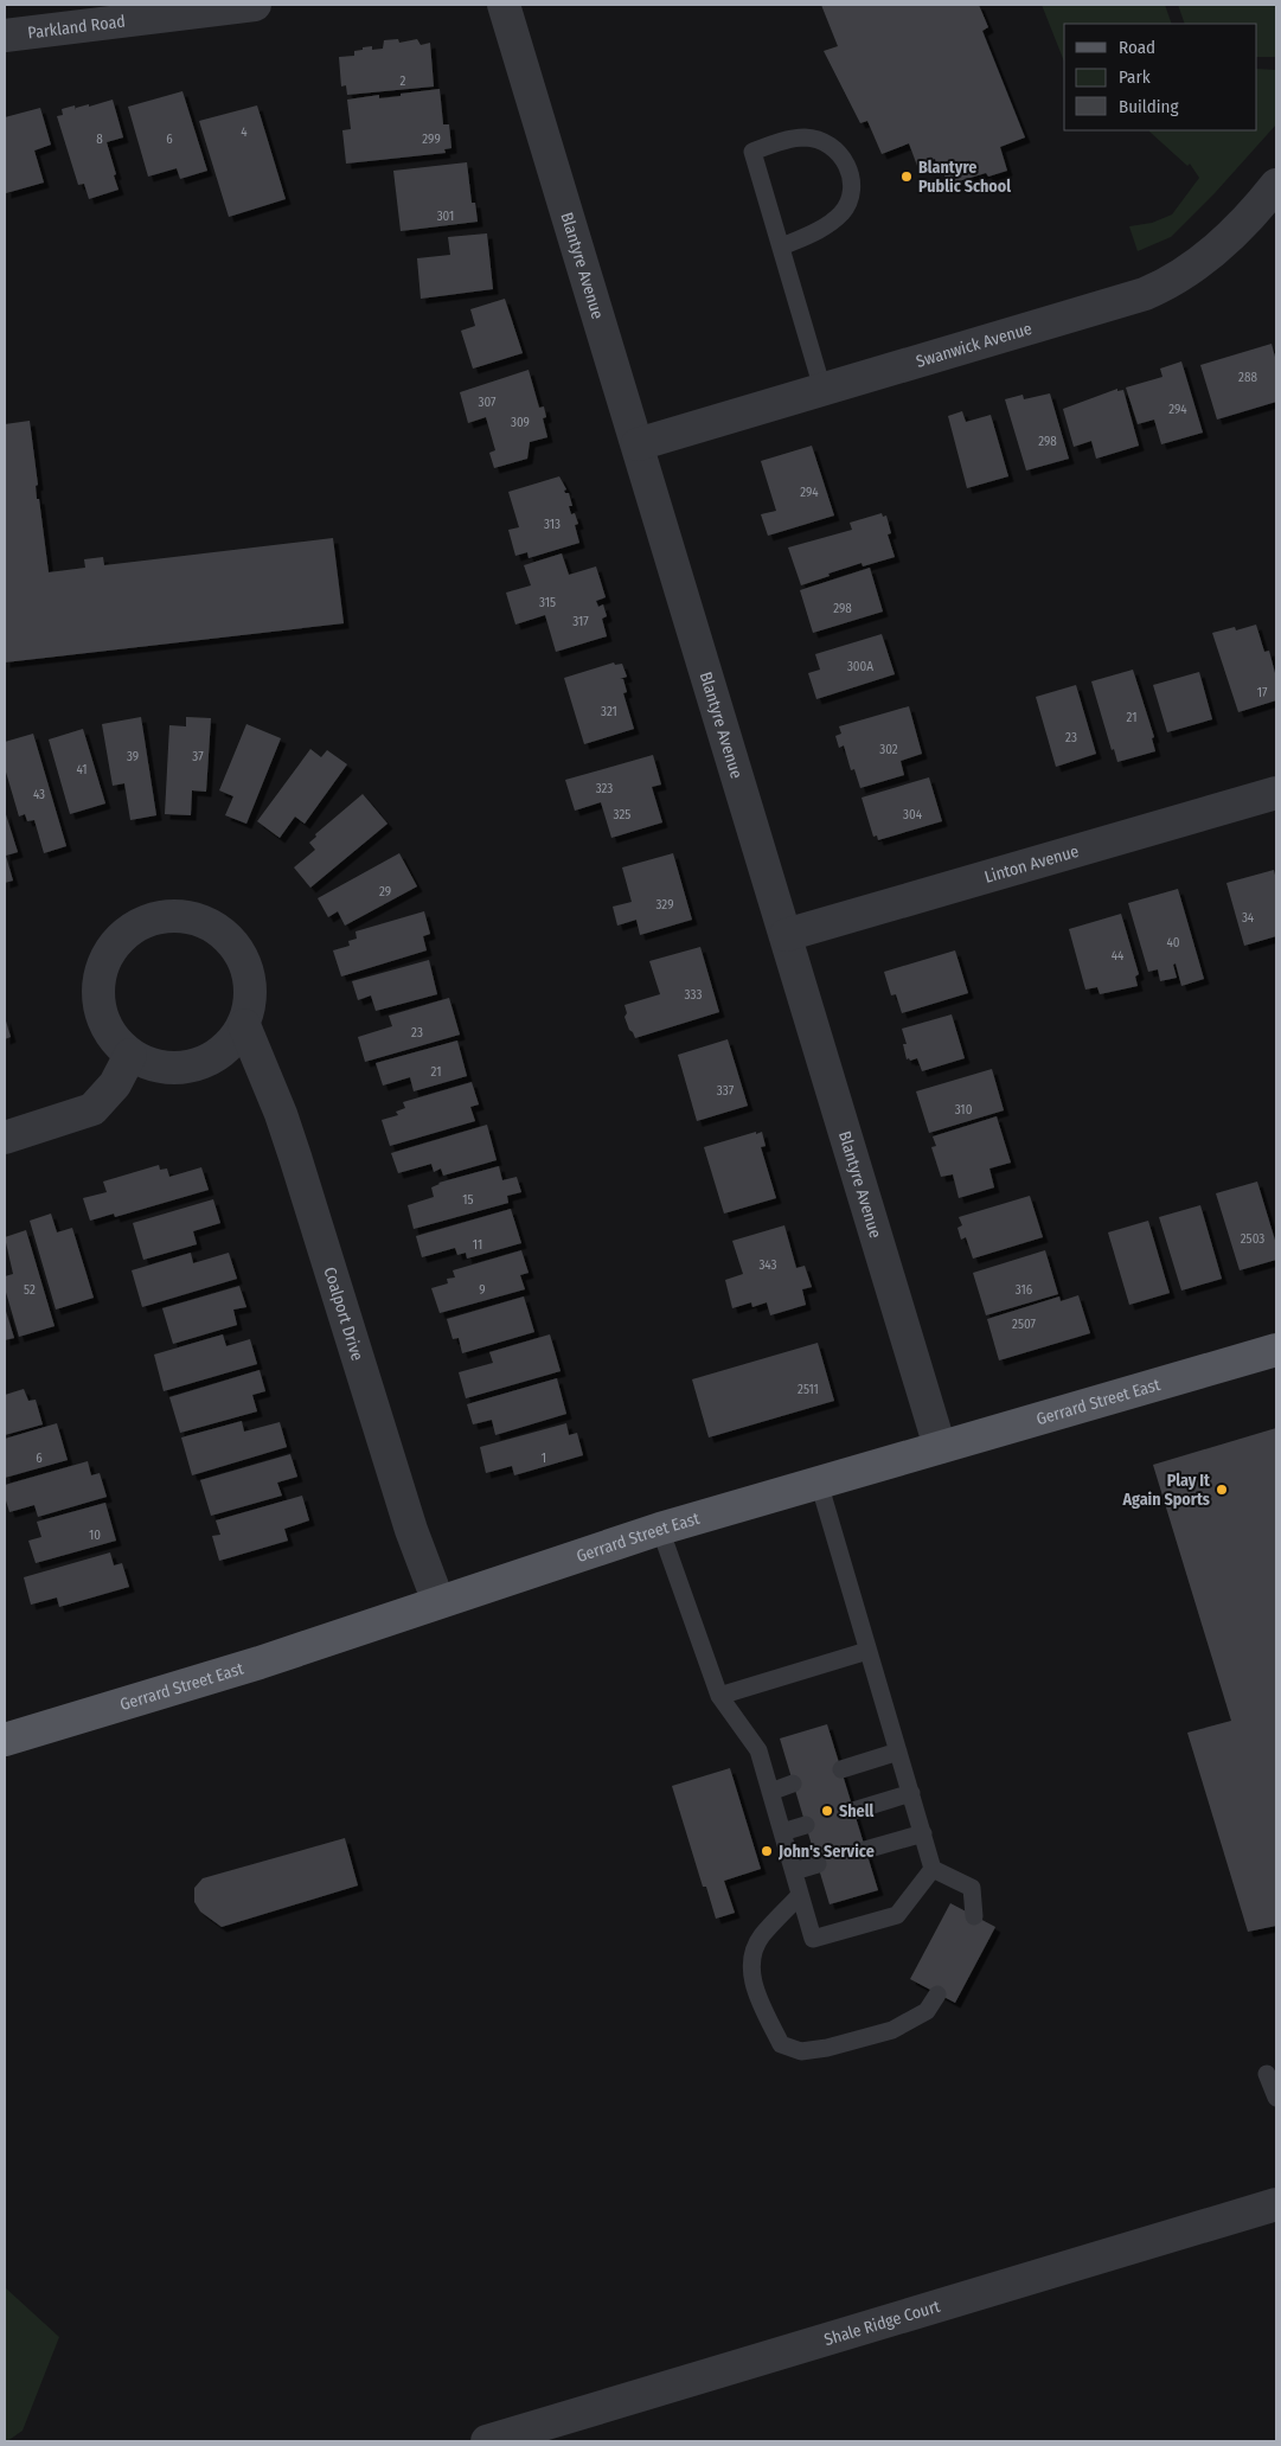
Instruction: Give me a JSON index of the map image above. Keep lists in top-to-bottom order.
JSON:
{
  "streets": {
    "main road": ["Gerrard Street East"],
    "street": [
      "Parkland Road",
      "Blantyre Avenue",
      "Swanwick Avenue",
      "Linton Avenue",
      "Coalport Drive",
      "Shale Ridge Court"
    ]
  },
  "crossings": [
    ["Blantyre Avenue", "Swanwick Avenue"],
    ["Blantyre Avenue", "Linton Avenue"],
    ["Blantyre Avenue", "Gerrard Street East"],
    ["Coalport Drive", "Gerrard Street East"]
  ],
  "places": [
    "Blantyre Public School",
    "Play It Again Sports",
    "Shell",
    "John's Service"
  ],
  "house_numbers": [
    "2",
    "4",
    "8",
    "6",
    "299",
    "301",
    "288",
    "307",
    "294",
    "309",
    "298",
    "294",
    "313",
    "315",
    "298",
    "317",
    "300A",
    "17",
    "321",
    "21",
    "23",
    "302",
    "39",
    "37",
    "41",
    "323",
    "43",
    "325",
    "304",
    "29",
    "329",
    "34",
    "40",
    "44",
    "333",
    "23",
    "21",
    "337",
    "310",
    "15",
    "2503",
    "11",
    "343",
    "52",
    "9",
    "316",
    "2507",
    "2511",
    "6",
    "1",
    "10"
  ],
  "legend": ["Road", "Park", "Building"]
}
